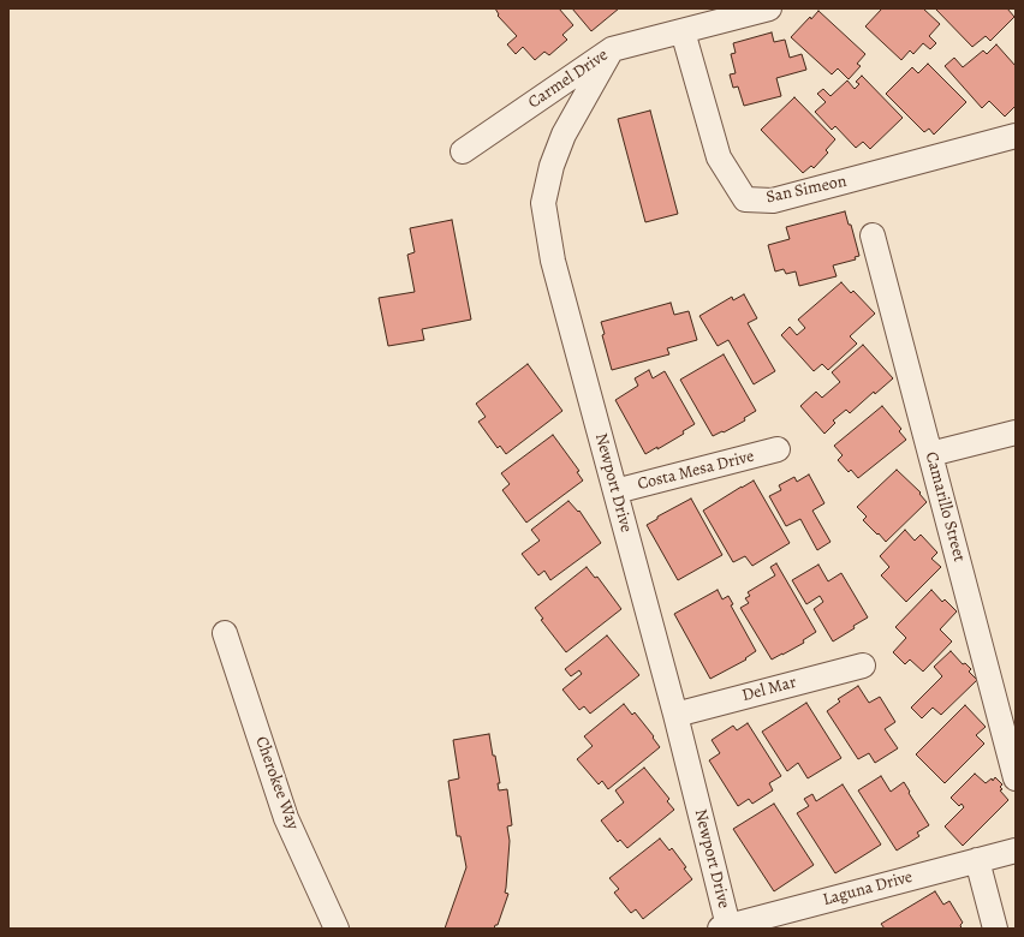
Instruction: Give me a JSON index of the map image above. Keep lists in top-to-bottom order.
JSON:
{
  "streets": {
    "street": [
      "Carmel Drive",
      "San Simeon",
      "Costa Mesa Drive",
      "Newport Drive",
      "Camarillo Street",
      "Del Mar",
      "Cherokee Way",
      "Laguna Drive"
    ]
  },
  "crossings": [
    ["Carmel Drive", "San Simeon"],
    ["Carmel Drive", "Newport Drive"],
    ["Costa Mesa Drive", "Newport Drive"],
    ["Newport Drive", "Del Mar"],
    ["Newport Drive", "Laguna Drive"]
  ]
}
